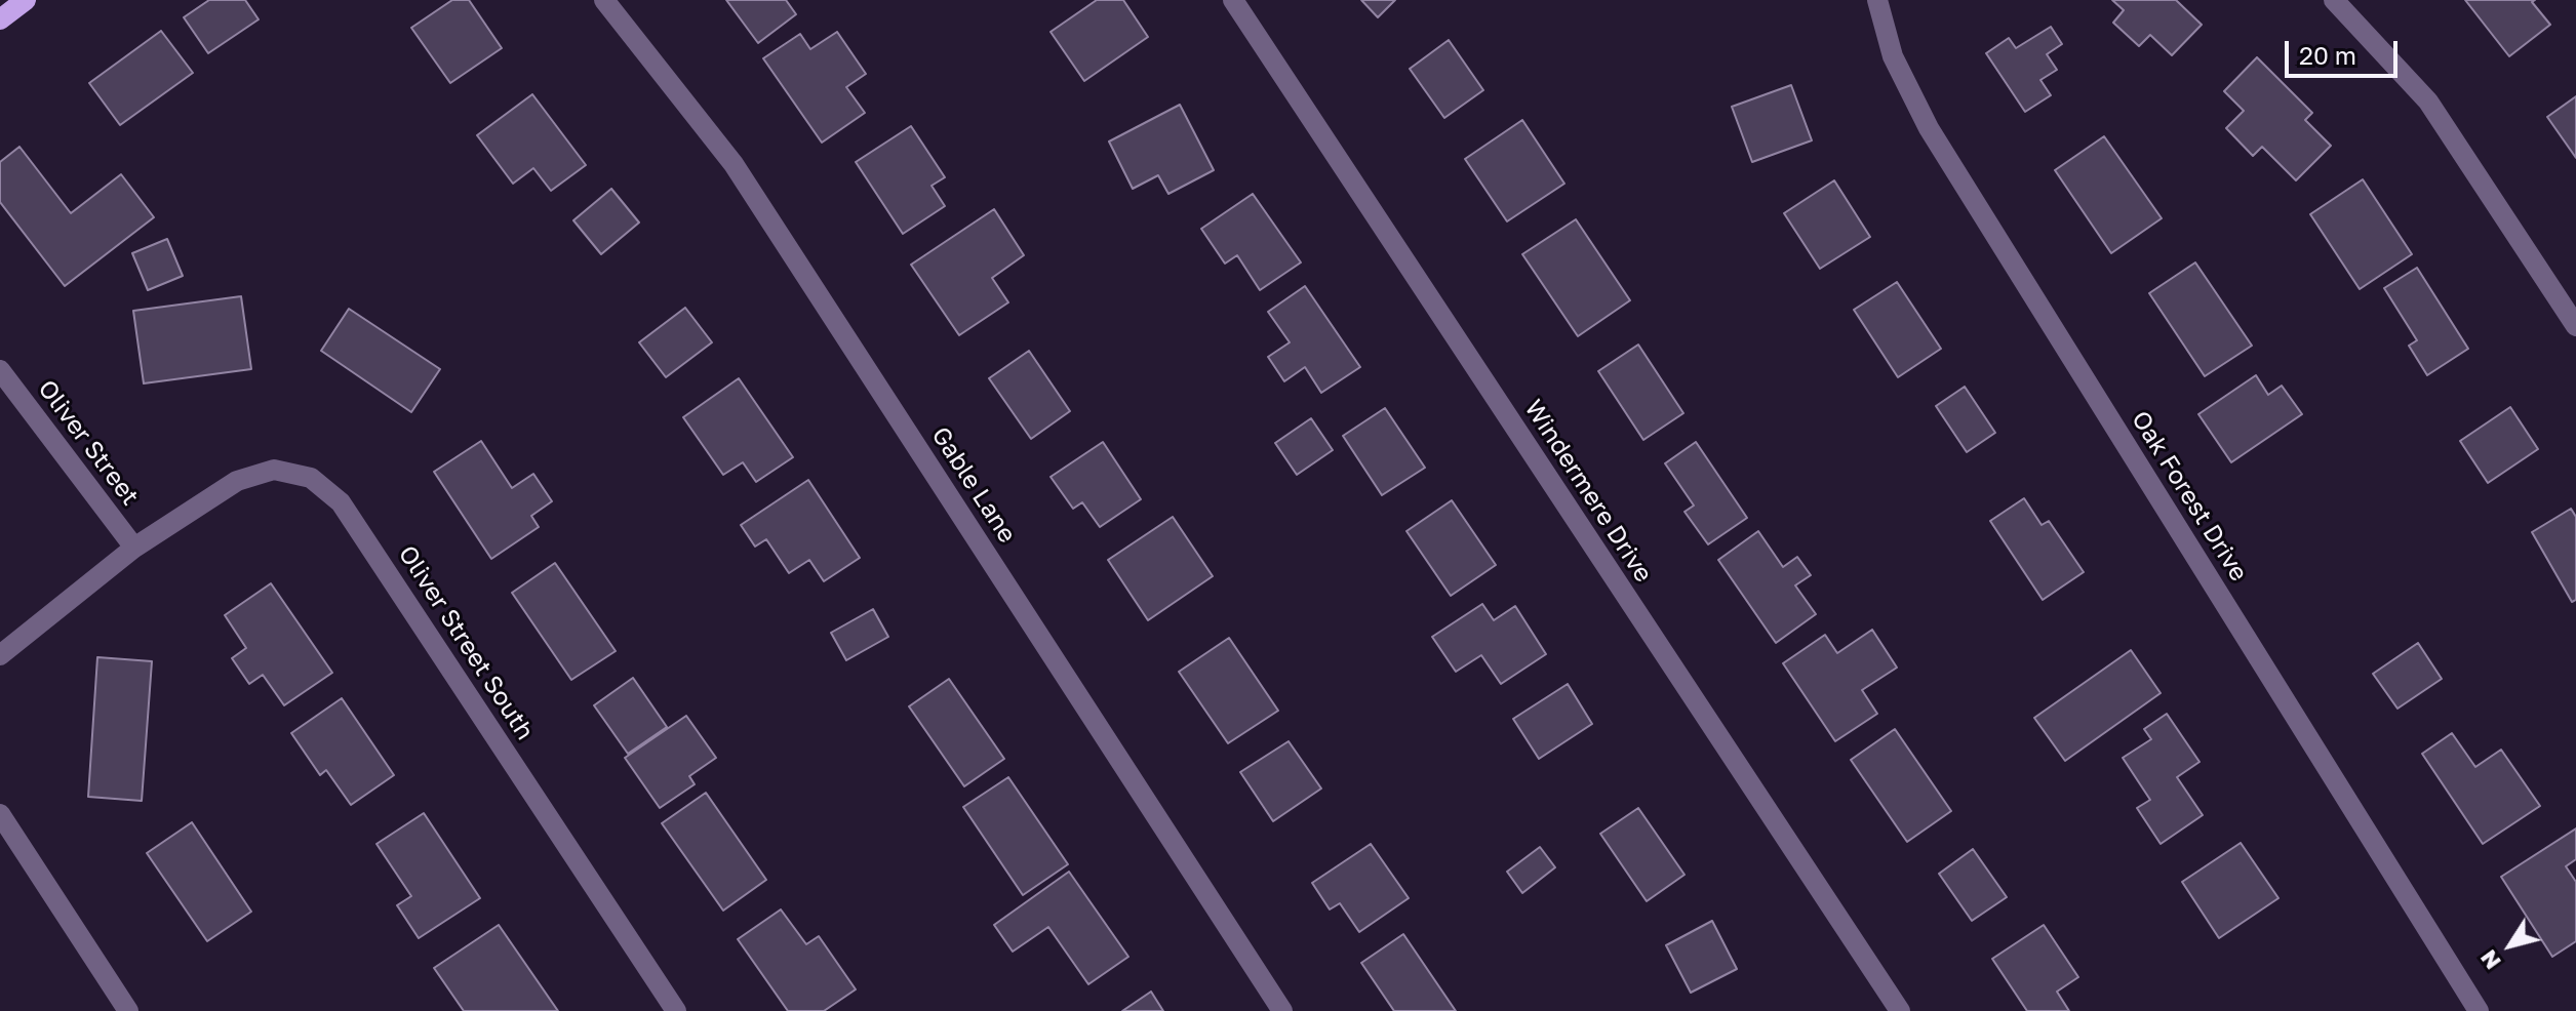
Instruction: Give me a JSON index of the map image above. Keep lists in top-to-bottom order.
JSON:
{
  "streets": {
    "street": [
      "Oliver Street",
      "Gable Lane",
      "Windermere Drive",
      "Oak Forest Drive",
      "Oliver Street South"
    ]
  },
  "crossings": [
    ["Oliver Street", "Oliver Street South"]
  ],
  "scale_bar": "20 m",
  "north": "bottom left"
}
